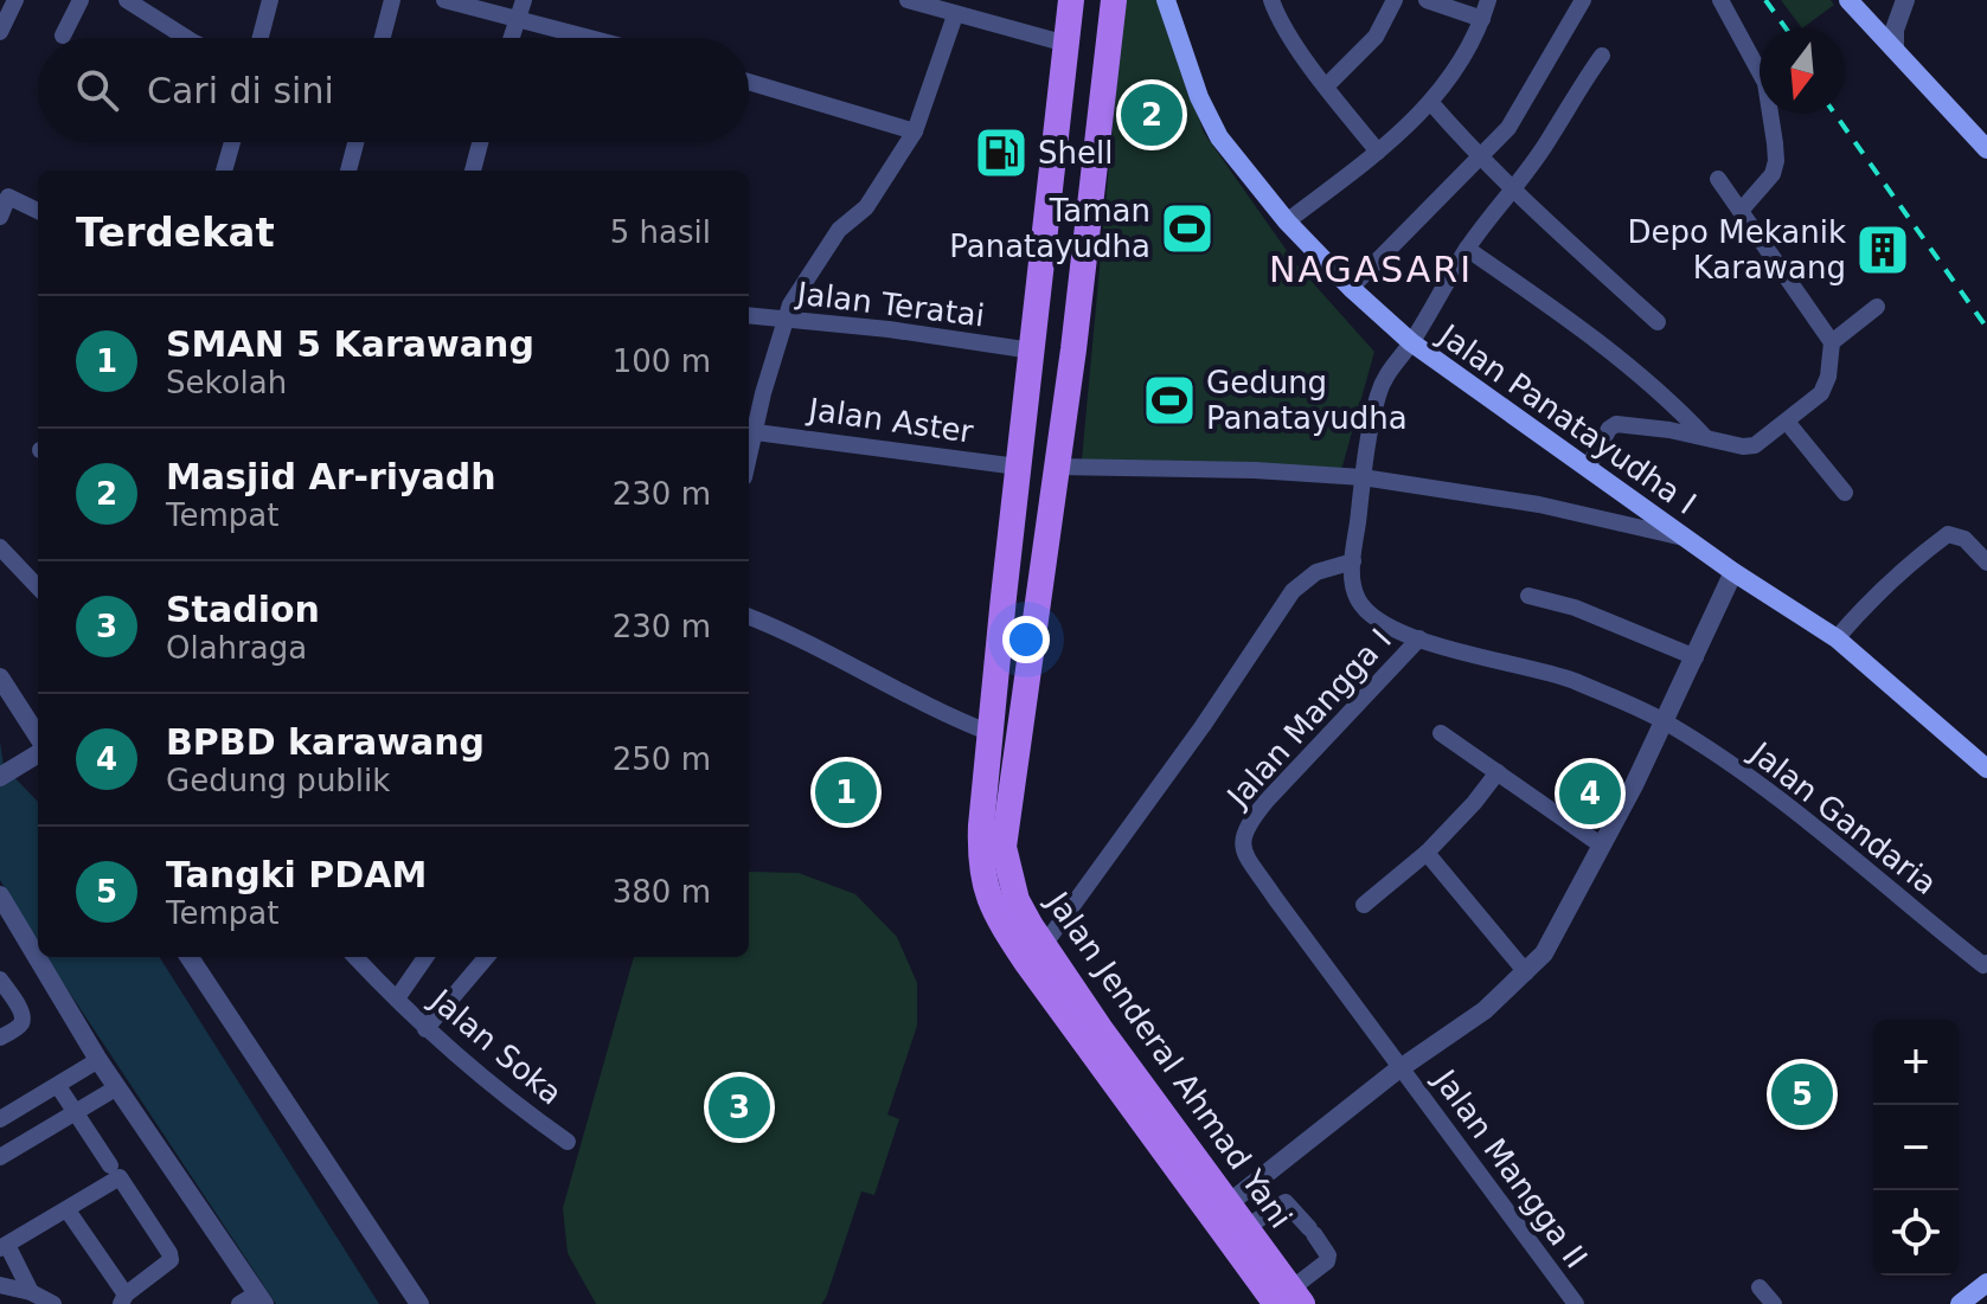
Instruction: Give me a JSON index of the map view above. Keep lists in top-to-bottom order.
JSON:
{
  "streets": {
    "main road": ["Jalan Panatayudha I", "Jalan Jenderal Ahmad Yani"],
    "street": [
      "Jalan Teratai",
      "Jalan Aster",
      "Jalan Mangga I",
      "Jalan Gandaria",
      "Jalan Soka",
      "Jalan Mangga II"
    ]
  },
  "crossings": [
    ["Jalan Teratai", "Jalan Jenderal Ahmad Yani"],
    ["Jalan Panatayudha I", "Jalan Gandaria"],
    ["Jalan Aster", "Jalan Jenderal Ahmad Yani"],
    ["Jalan Mangga I", "Jalan Gandaria"],
    ["Jalan Mangga I", "Jalan Mangga II"]
  ],
  "districts": ["NAGASARI"],
  "places": {
    "fuel station": ["Shell"],
    "sports": ["Taman Panatayudha", "Gedung Panatayudha"],
    "building": ["Depo Mekanik Karawang"]
  },
  "north": "bottom",
  "page": {
    "search": "Cari di sini",
    "pins": [
      "2",
      "1",
      "4",
      "5",
      "3"
    ],
    "heading": ["Terdekat", "5 hasil"],
    "list": [
      {
        "mark": "1",
        "name": "SMAN 5 Karawang",
        "note": "Sekolah",
        "value": "100 m"
      },
      {
        "mark": "2",
        "name": "Masjid Ar-riyadh",
        "note": "Tempat",
        "value": "230 m"
      },
      {
        "mark": "3",
        "name": "Stadion",
        "note": "Olahraga",
        "value": "230 m"
      },
      {
        "mark": "4",
        "name": "BPBD karawang",
        "note": "Gedung publik",
        "value": "250 m"
      },
      {
        "mark": "5",
        "name": "Tangki PDAM",
        "note": "Tempat",
        "value": "380 m"
      }
    ],
    "map_buttons": ["+", "−"]
  }
}
